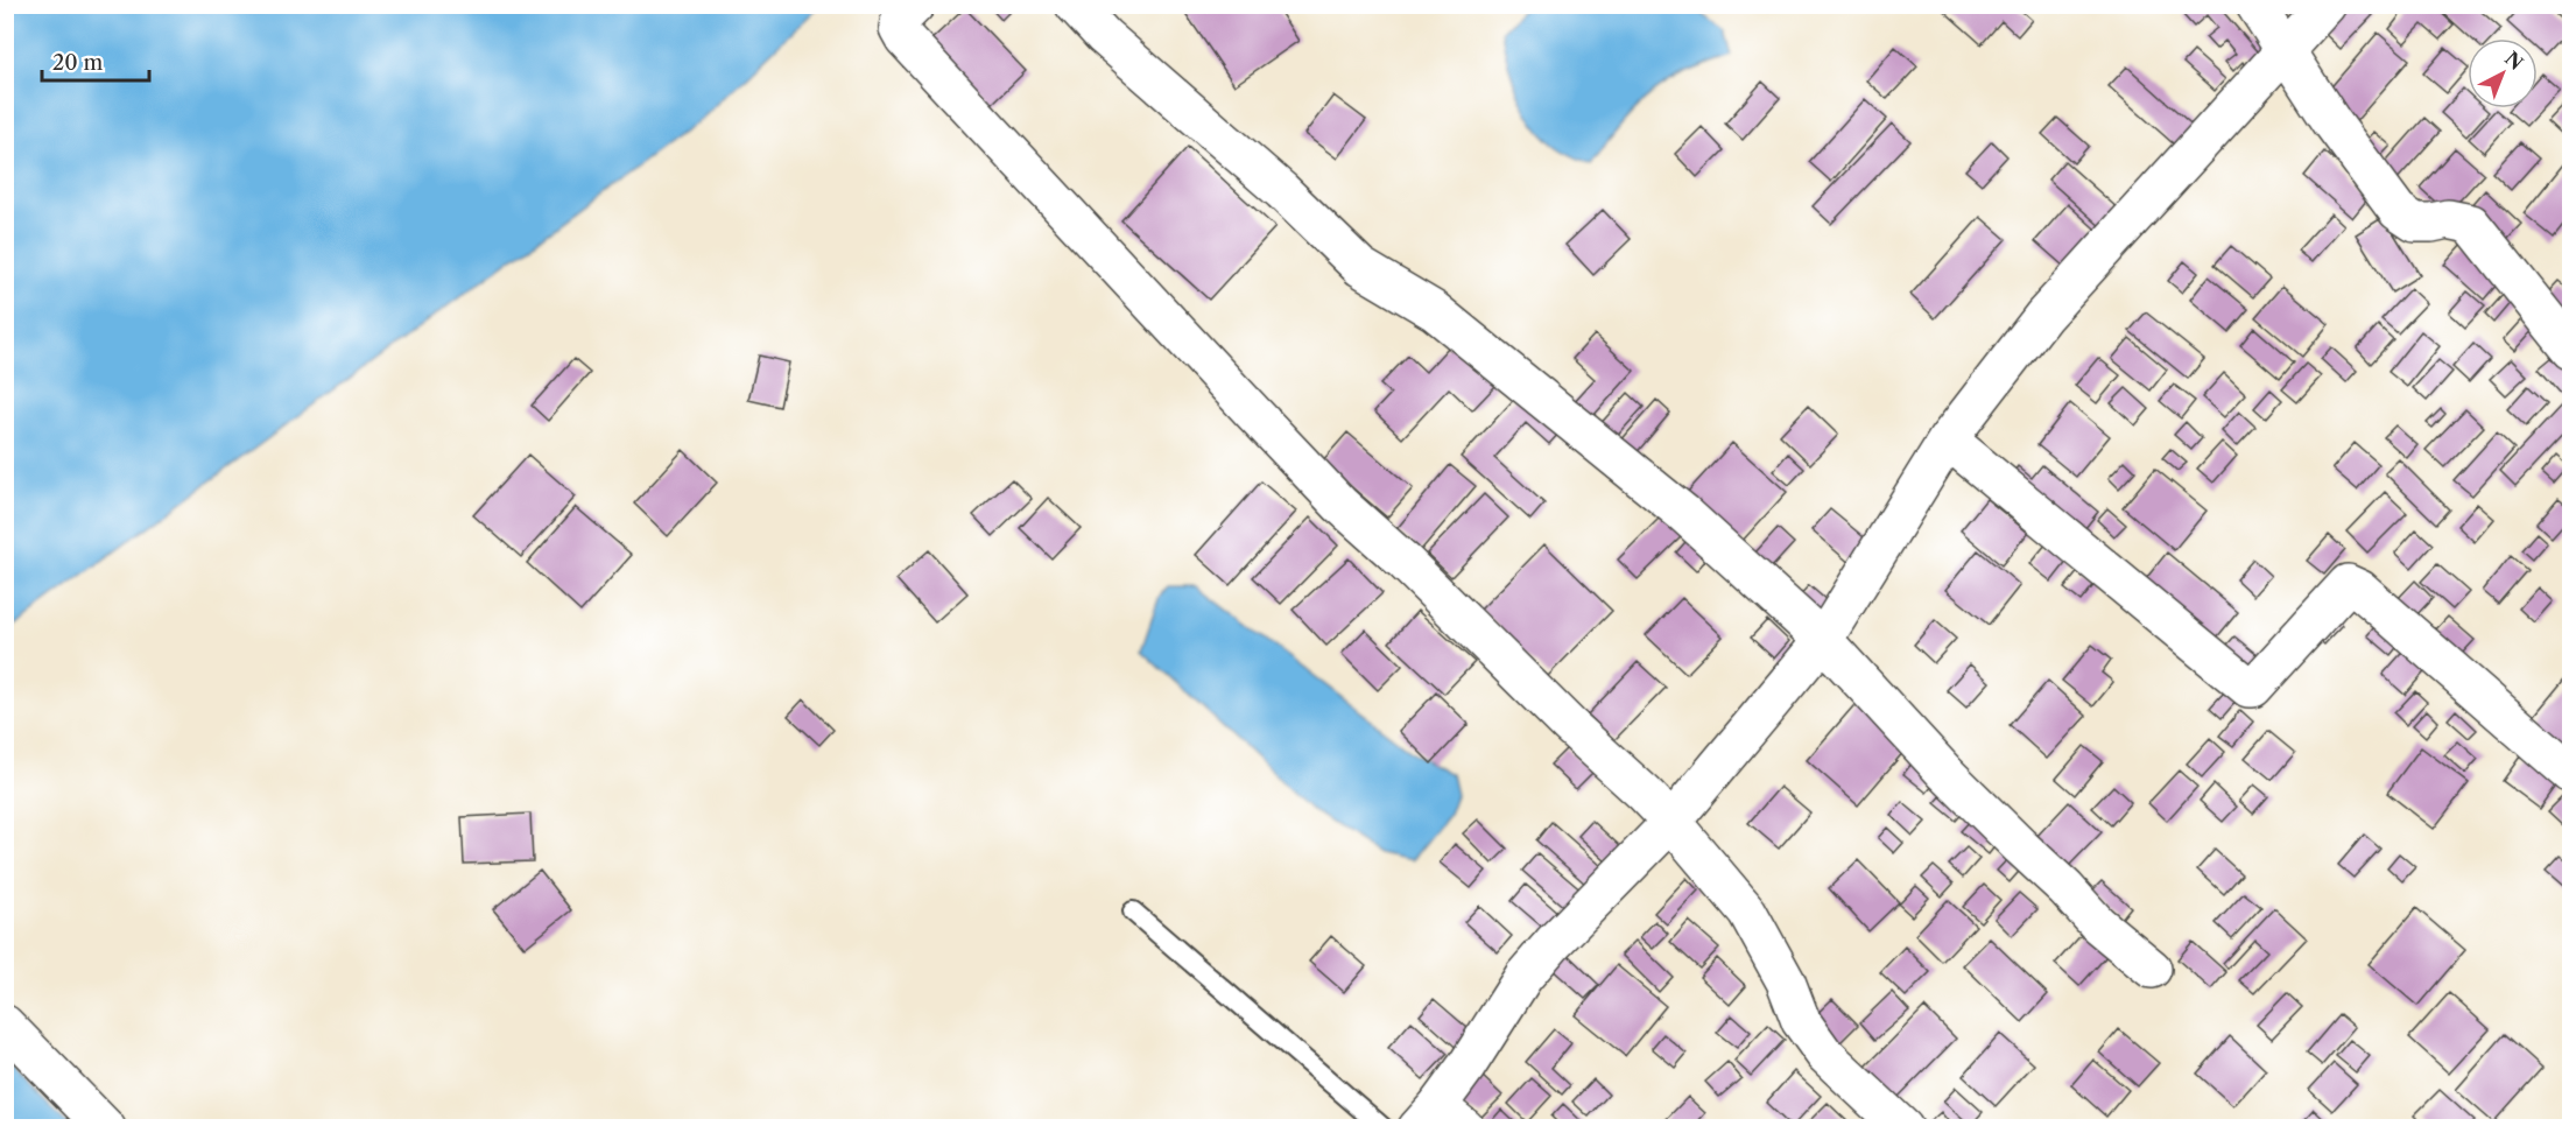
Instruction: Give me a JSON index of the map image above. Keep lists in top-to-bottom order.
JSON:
{
  "scale_bar": "20 m",
  "north": "top right"
}
